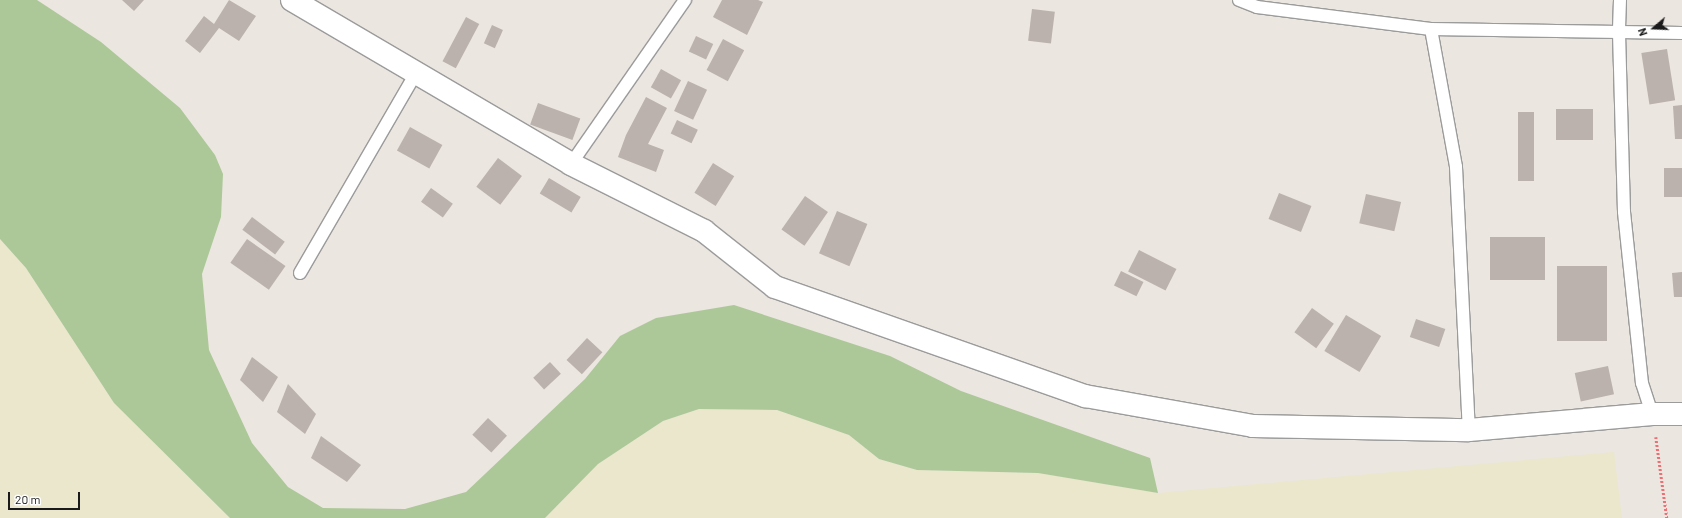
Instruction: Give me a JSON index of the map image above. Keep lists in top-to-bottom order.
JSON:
{
  "scale_bar": "20 m",
  "north": "left"
}
